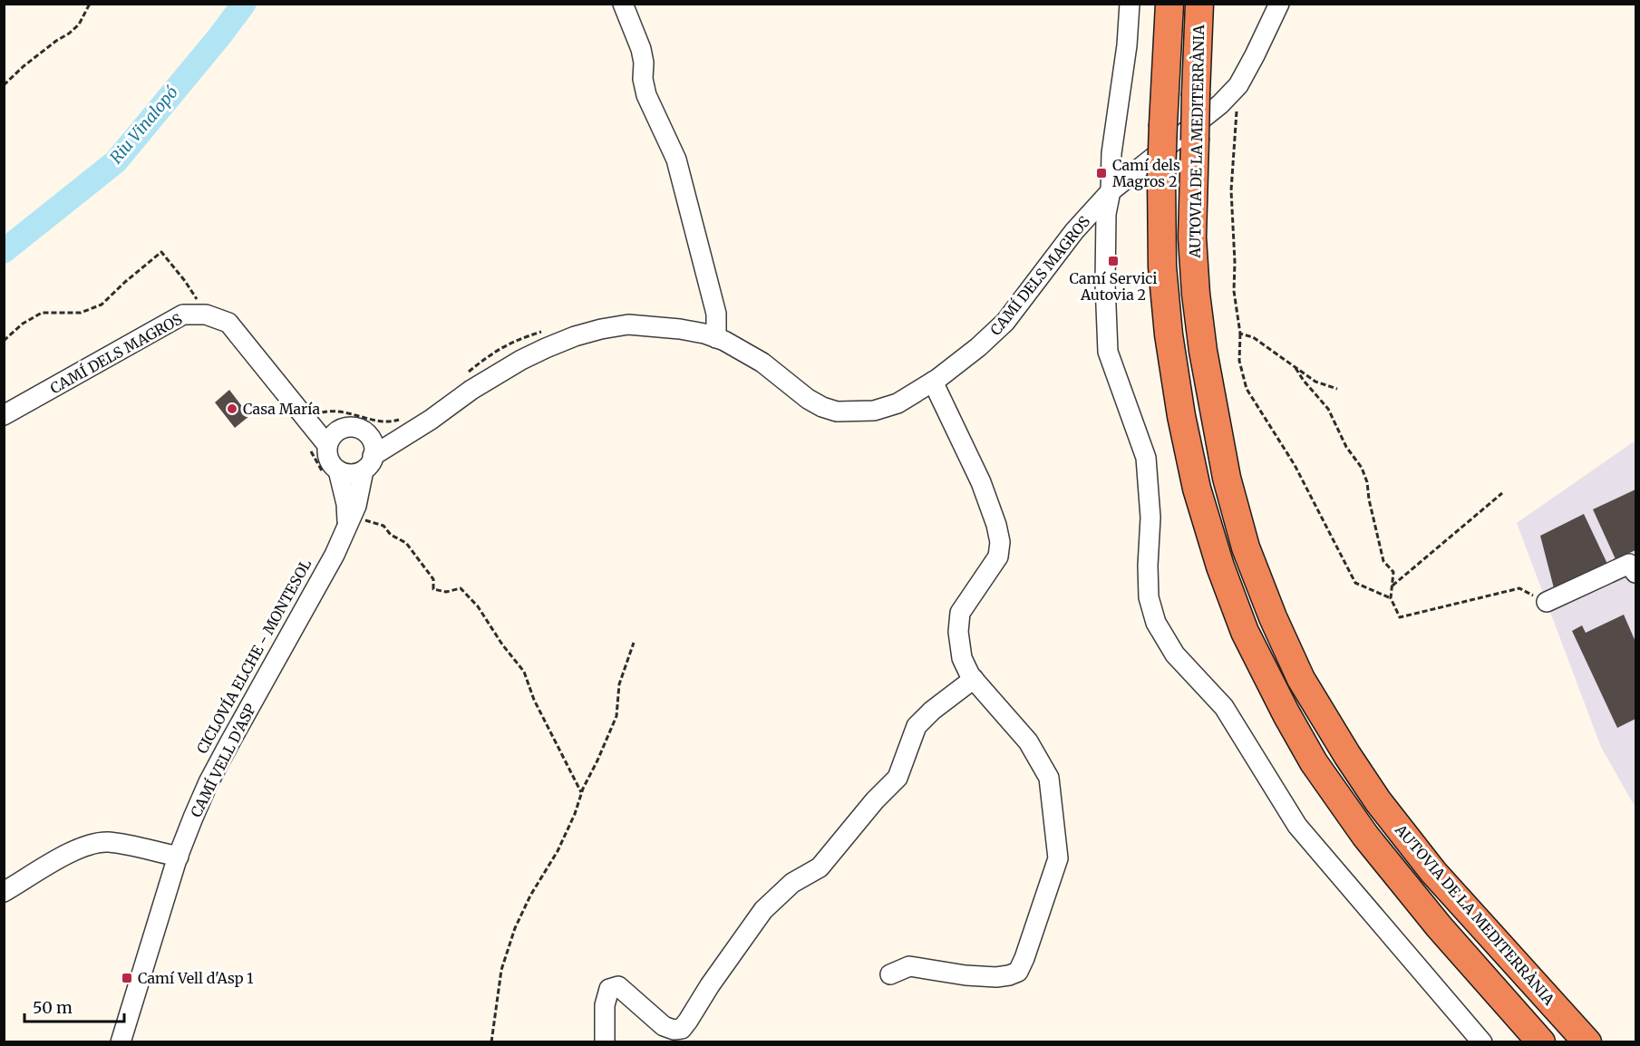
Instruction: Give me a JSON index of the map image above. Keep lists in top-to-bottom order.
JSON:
{
  "streets": {
    "highway": ["AUTOVIA DE LA MEDITERRÀNIA"],
    "street": ["CAMÍ DELS MAGROS", "CAMÍ VELL D'ASP"]
  },
  "crossings": [
    ["CAMÍ DELS MAGROS", "CAMÍ VELL D'ASP"]
  ],
  "water": ["Riu Vinalopó"],
  "places": {
    "transit": ["Camí dels Magros 2", "Camí Servici Autovia 2", "Camí Vell d'Asp 1"],
    "other": ["Casa María"]
  },
  "scale_bar": "50 m"
}
